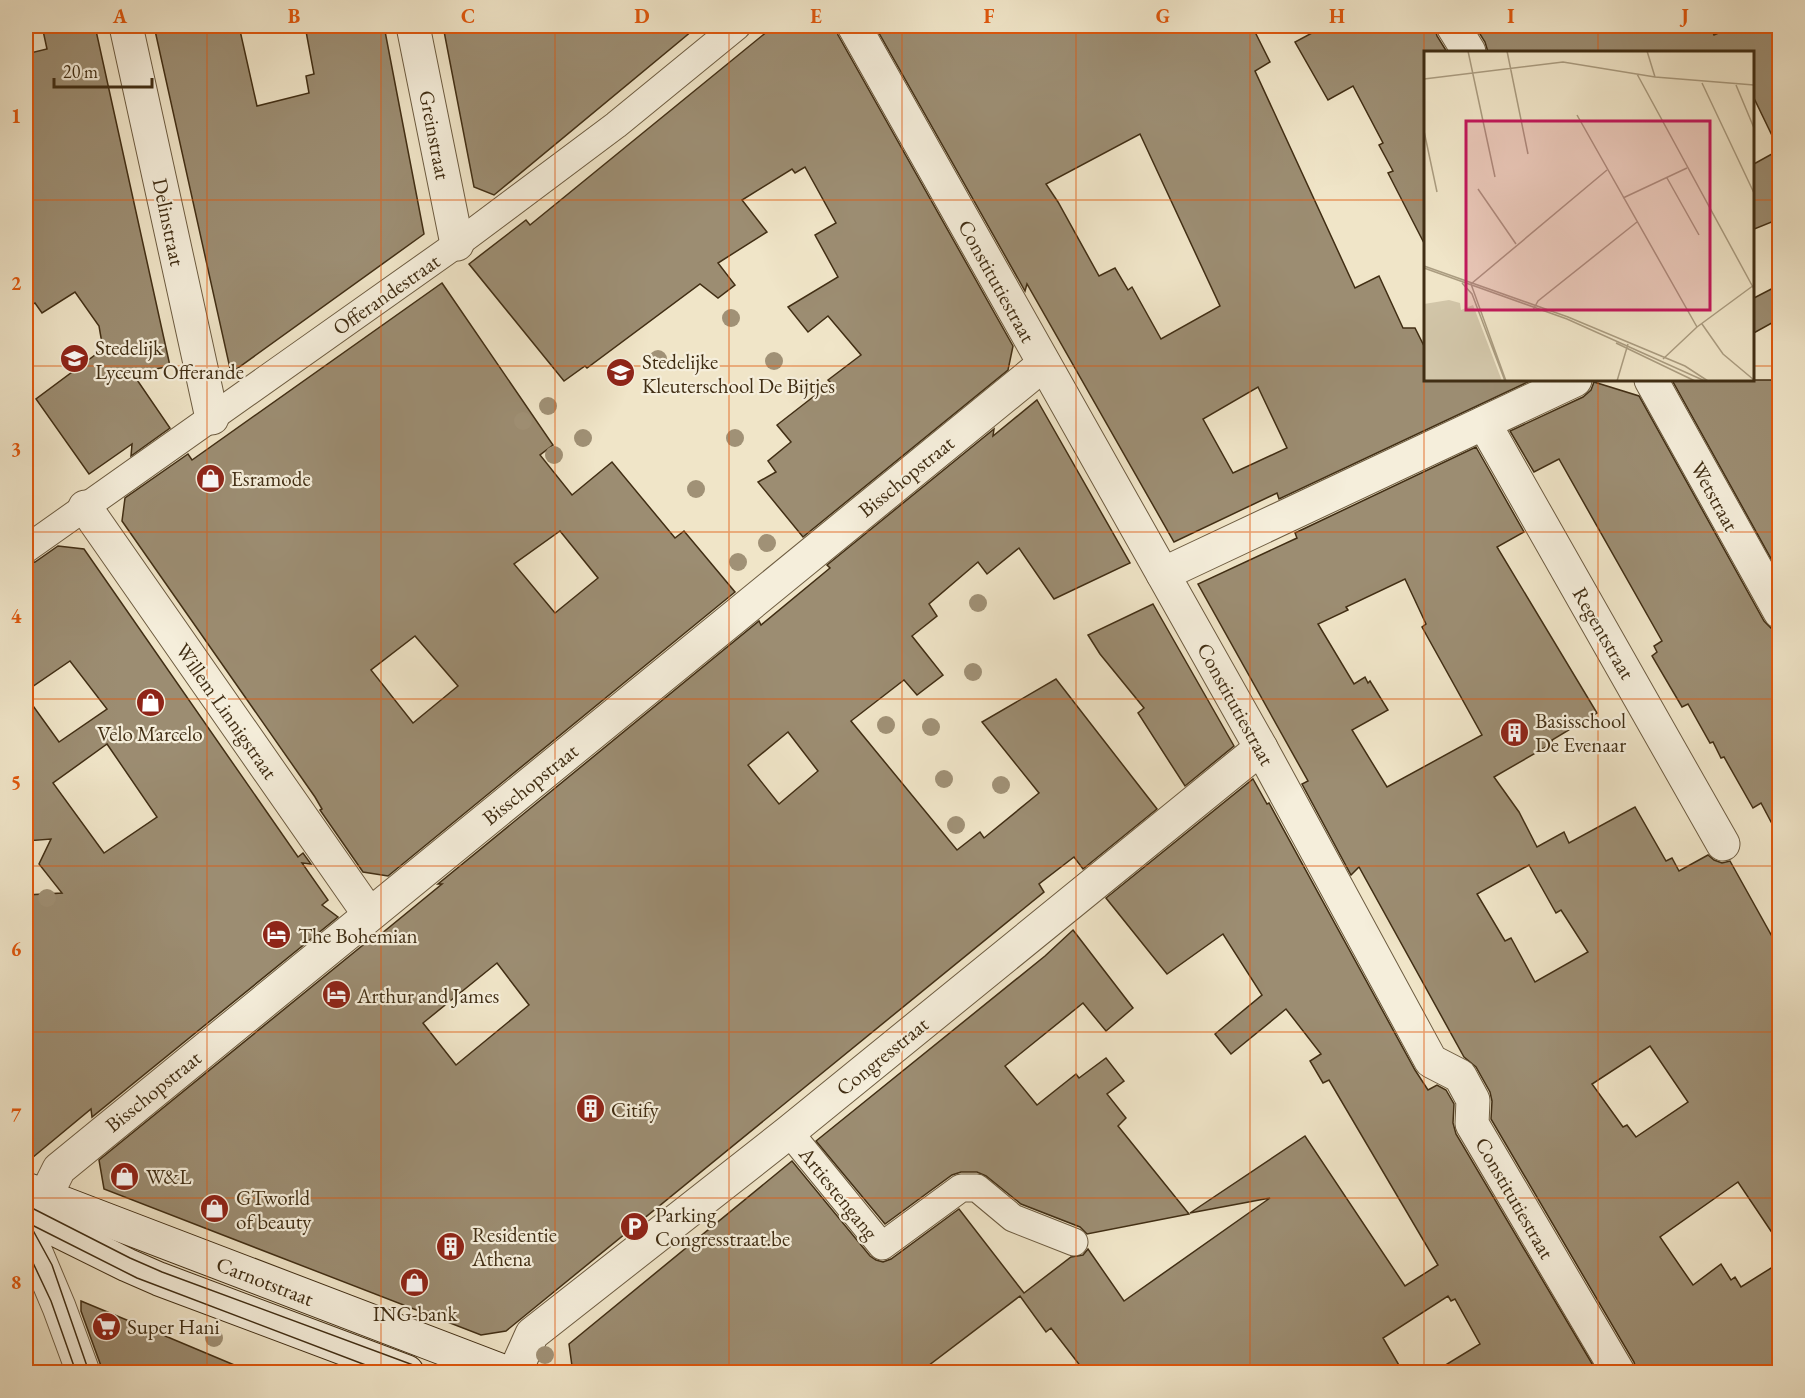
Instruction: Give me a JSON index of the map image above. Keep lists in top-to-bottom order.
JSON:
{
  "streets": {
    "street": [
      "Greinstraat",
      "Delinstraat",
      "Constitutiestraat",
      "Offerandestraat",
      "Bisschopstraat",
      "Wetstraat",
      "Regentstraat",
      "Willem Linnigstraat",
      "Congresstraat",
      "Artiestengang",
      "Carnotstraat"
    ]
  },
  "crossings": [
    ["Greinstraat", "Offerandestraat"],
    ["Delinstraat", "Offerandestraat"],
    ["Constitutiestraat", "Bisschopstraat"],
    ["Constitutiestraat", "Congresstraat"],
    ["Offerandestraat", "Willem Linnigstraat"],
    ["Bisschopstraat", "Willem Linnigstraat"],
    ["Bisschopstraat", "Carnotstraat"],
    ["Congresstraat", "Artiestengang"]
  ],
  "places": {
    "school or university": ["Stedelijk Lyceum Offerande", "Stedelijke Kleuterschool De Bijtjes"],
    "shop": [
      "Esramode",
      "Velo Marcelo",
      "W&L",
      "GTworld of beauty",
      "ING-bank"
    ],
    "building": ["Basisschool De Evenaar", "Citify", "Residentie Athena"],
    "hotel": ["The Bohemian", "Arthur and James"],
    "parking": ["Parking Congresstraat.be"],
    "supermarket": ["Super Hani"]
  },
  "scale_bar": "20 m",
  "grid": {
    "columns": [
      "A",
      "B",
      "C",
      "D",
      "E",
      "F",
      "G",
      "H",
      "I",
      "J"
    ],
    "rows": [
      "1",
      "2",
      "3",
      "4",
      "5",
      "6",
      "7",
      "8"
    ]
  }
}
